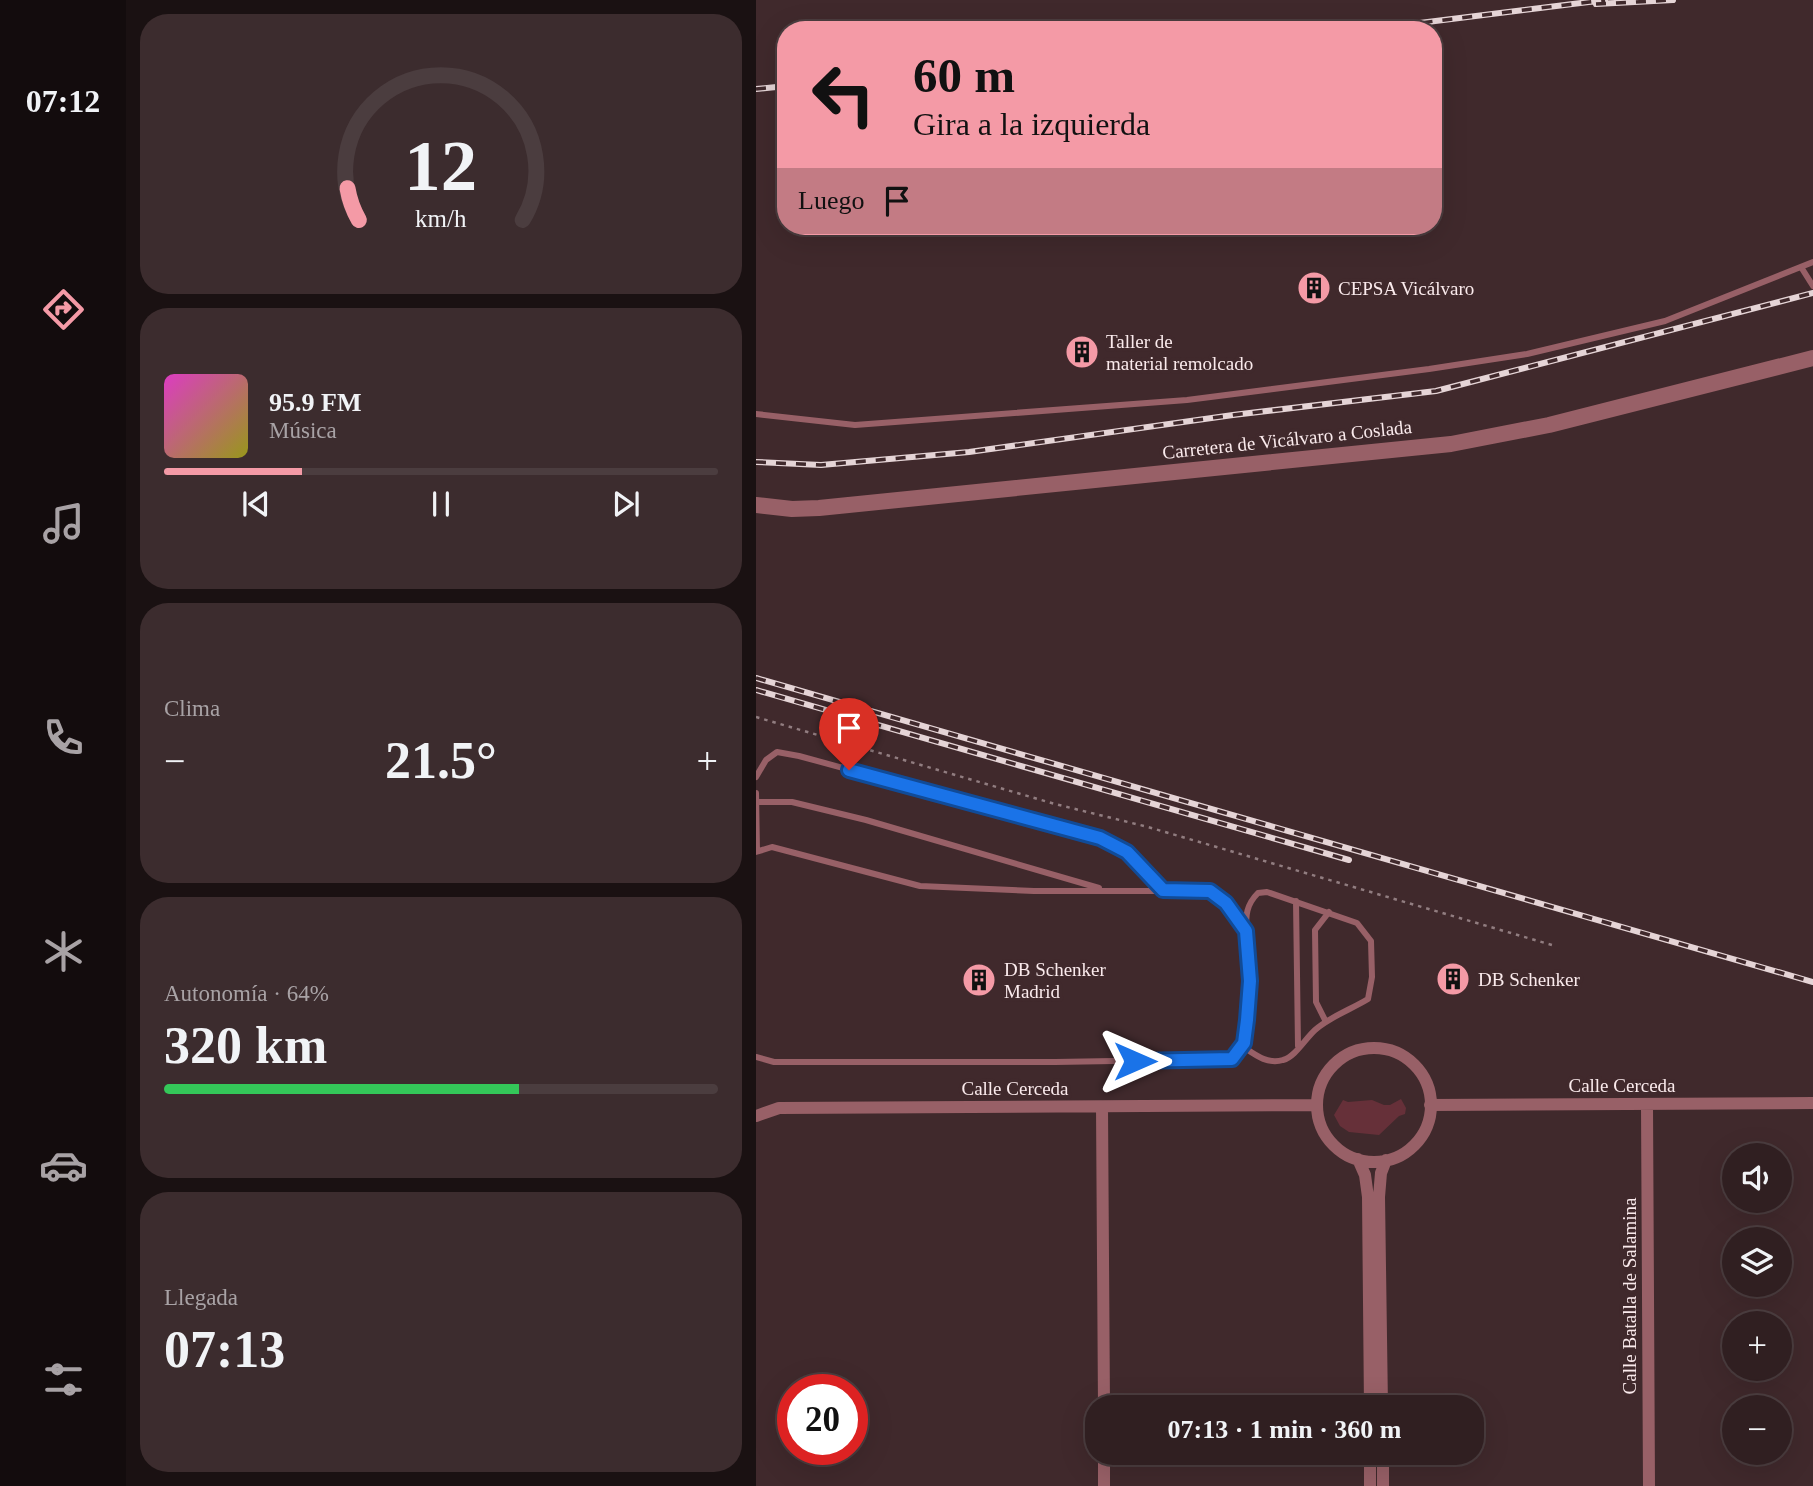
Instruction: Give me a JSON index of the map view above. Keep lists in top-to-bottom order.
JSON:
{
  "streets": {
    "street": ["Carretera de Vicálvaro a Coslada", "Calle Cerceda", "Calle Batalla de Salamina"]
  },
  "crossings": [
    ["Calle Cerceda", "Calle Batalla de Salamina"]
  ],
  "places": {
    "building": [
      "CEPSA Vicálvaro",
      "Taller de material remolcado",
      "DB Schenker",
      "DB Schenker Madrid"
    ]
  },
  "page": {
    "tabs": "07:12",
    "turn": ["60 m", "Gira a la izquierda"],
    "then": "Luego",
    "song": ["95.9 FM", "Música"],
    "tile": [
      "Clima",
      ["Autonomía · 64%", "320 km"],
      ["Llegada", "07:13"]
    ],
    "heat": ["−", "21.5°", "+"],
    "map_buttons": ["+", "−"],
    "limit": "20",
    "trip": "07:13 · 1 min · 360 m",
    "gauge": ["12", "km/h"]
  }
}
